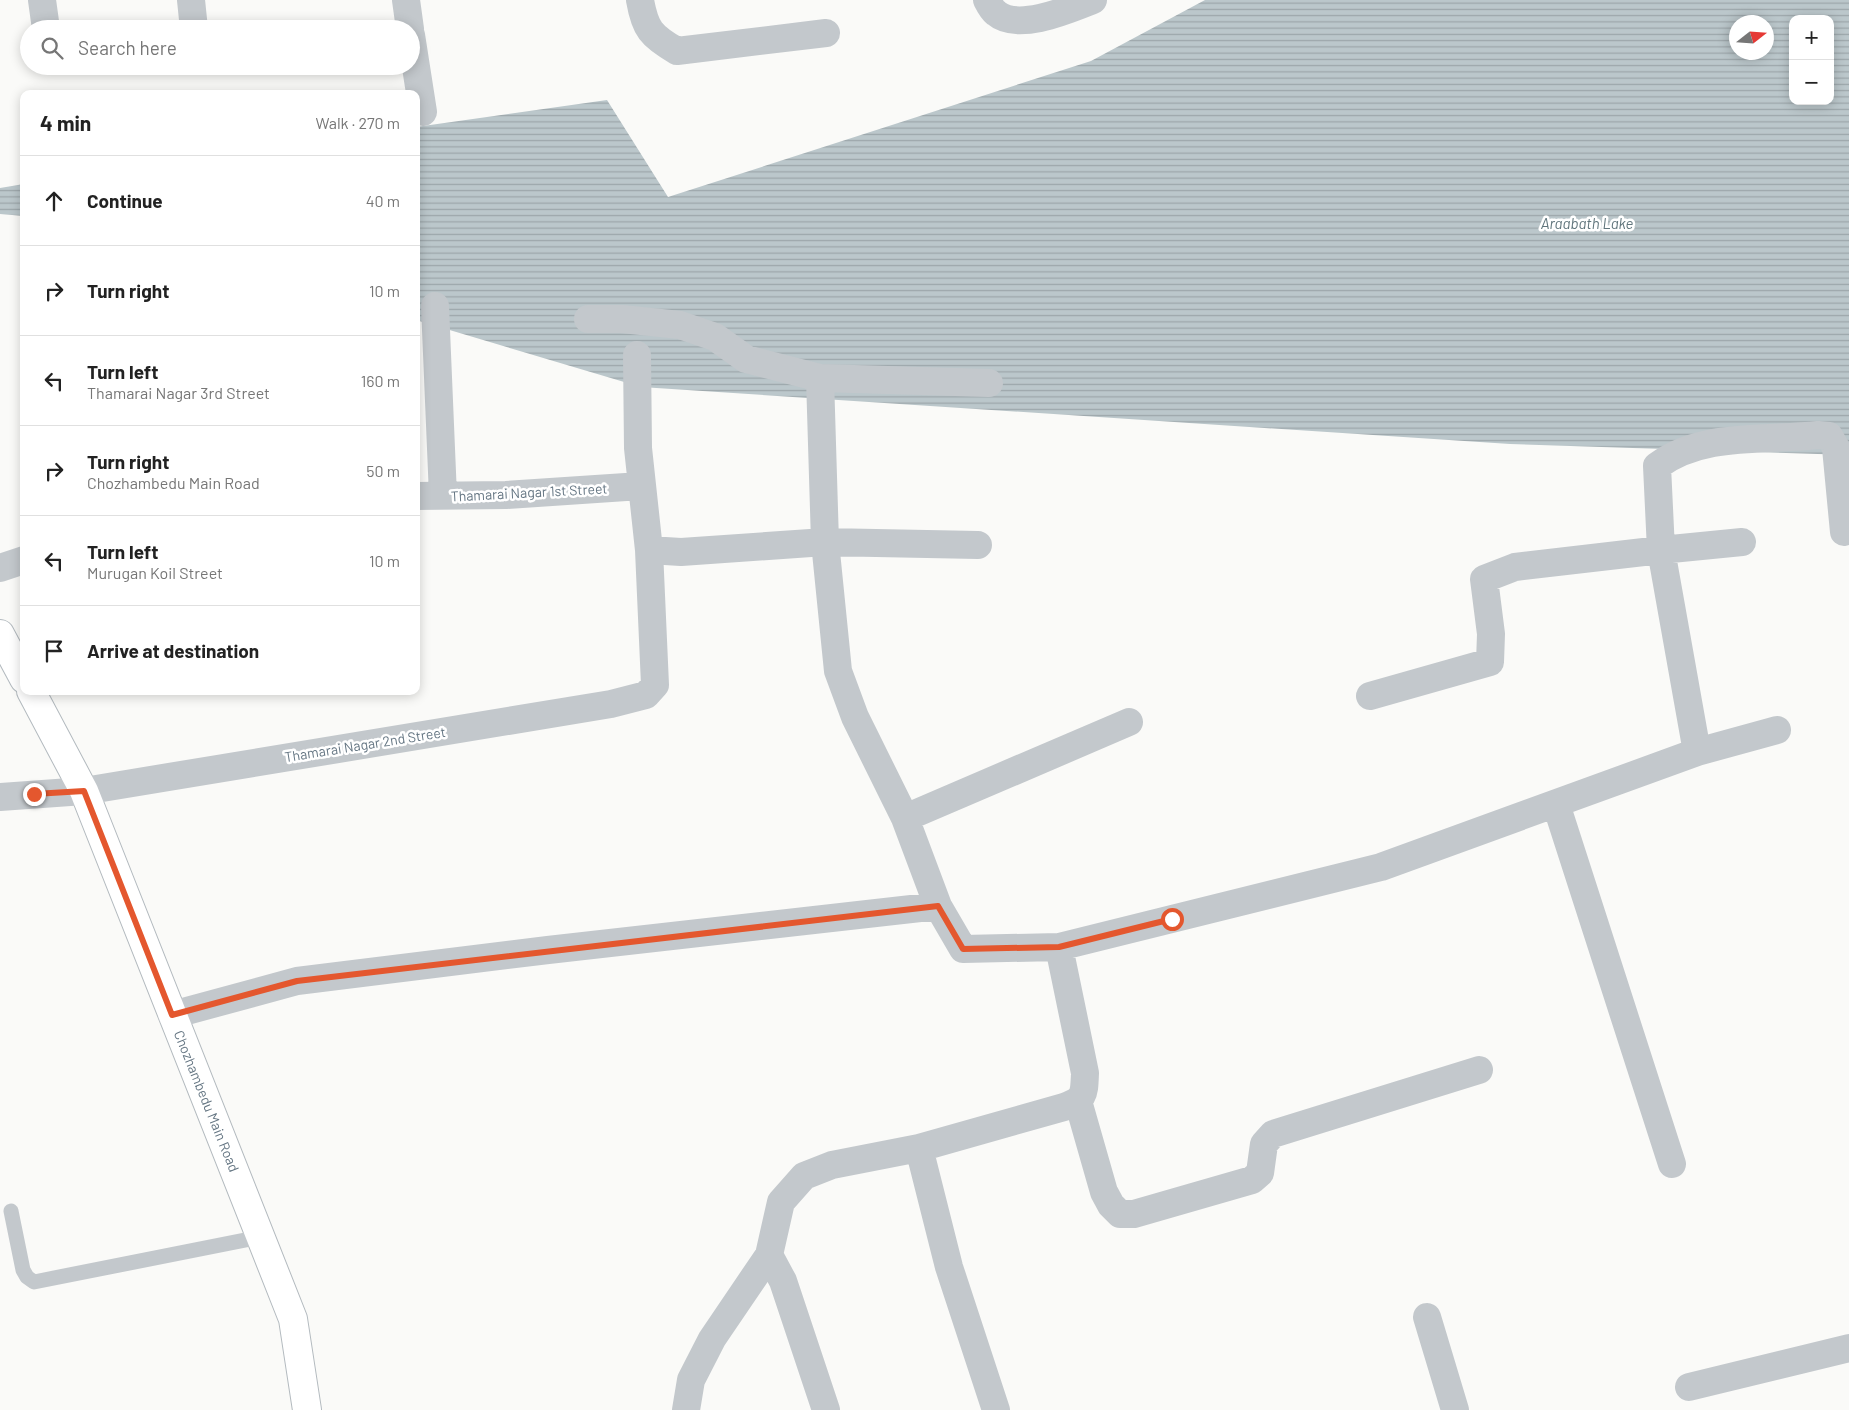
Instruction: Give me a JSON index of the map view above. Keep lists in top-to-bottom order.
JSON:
{
  "streets": {
    "street": ["Thamarai Nagar 1st Street", "Thamarai Nagar 2nd Street", "Chozhambedu Main Road"]
  },
  "crossings": [
    ["Thamarai Nagar 2nd Street", "Chozhambedu Main Road"]
  ],
  "water": ["Araabath Lake"],
  "north": "right",
  "page": {
    "map_buttons": ["+", "−"],
    "search": "Search here",
    "heading": ["4 min", "Walk · 270 m"],
    "list": [
      ["Continue", "40 m"],
      ["Turn right", "10 m"],
      ["Turn left", "Thamarai Nagar 3rd Street", "160 m"],
      ["Turn right", "Chozhambedu Main Road", "50 m"],
      ["Turn left", "Murugan Koil Street", "10 m"],
      "Arrive at destination"
    ]
  }
}
